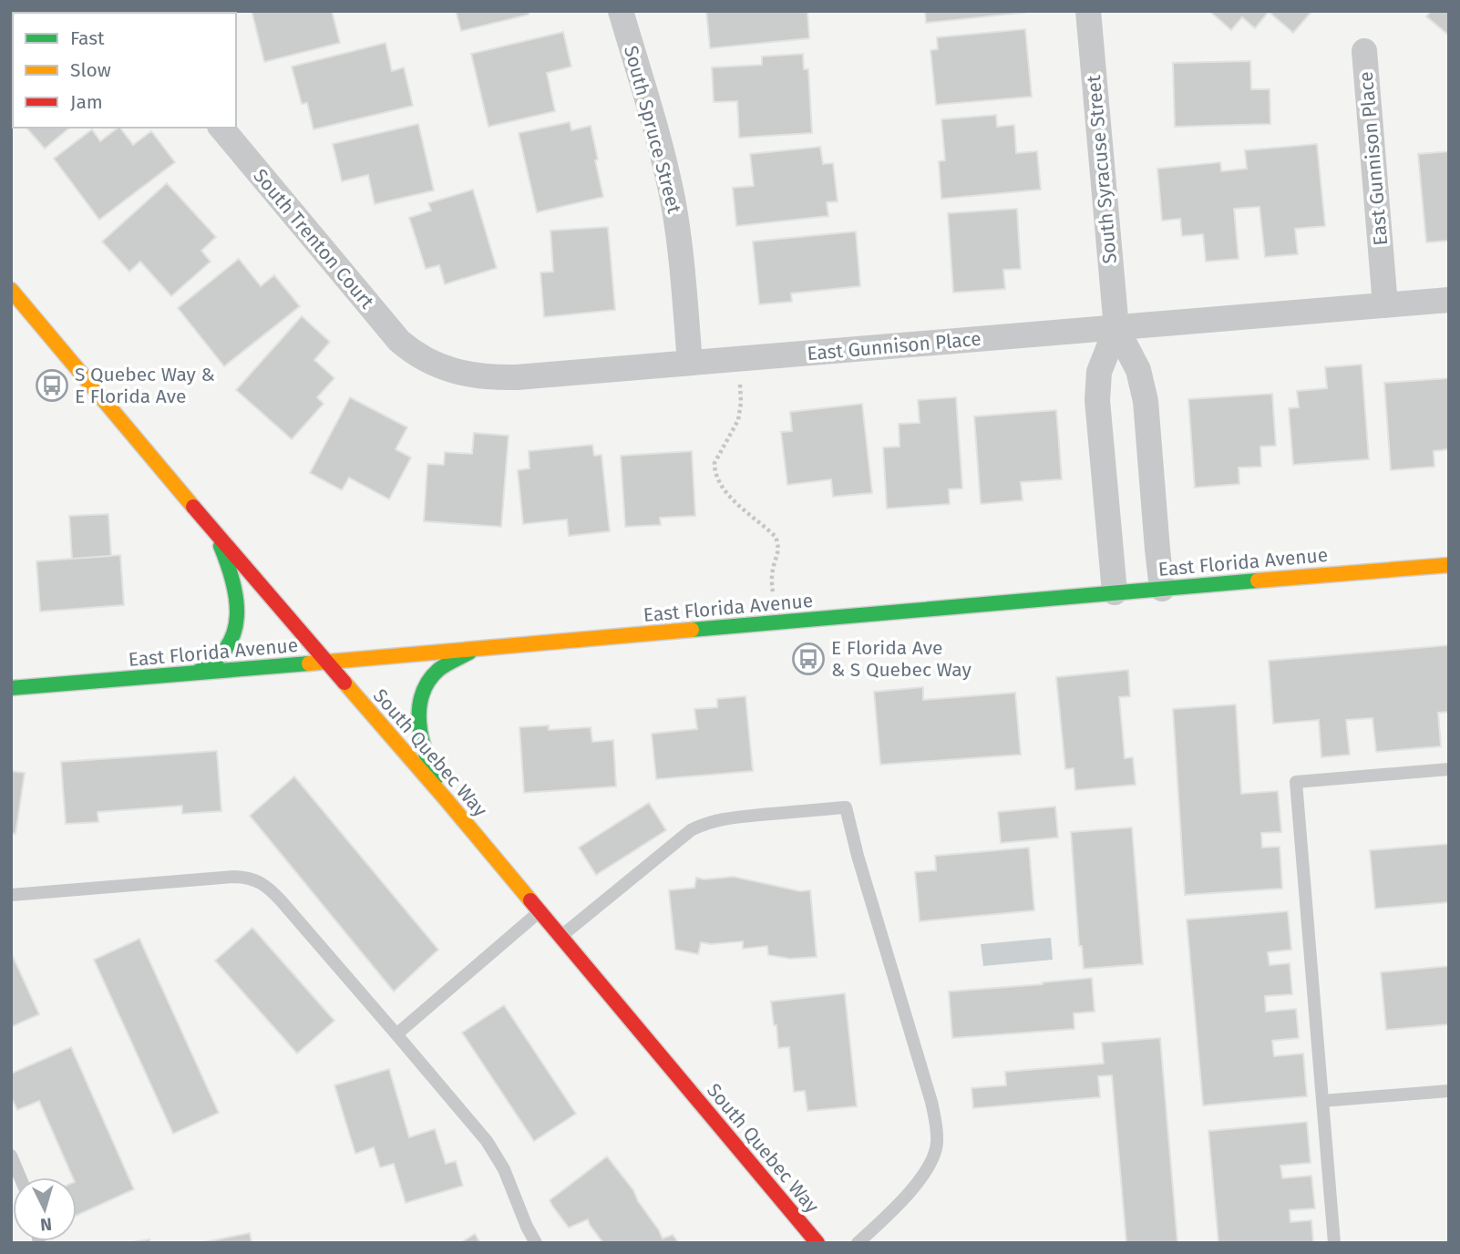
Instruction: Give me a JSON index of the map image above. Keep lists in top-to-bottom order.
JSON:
{
  "streets": {
    "street": [
      "South Spruce Street",
      "East Gunnison Place",
      "South Syracuse Street",
      "South Trenton Court",
      "East Florida Avenue",
      "South Quebec Way"
    ]
  },
  "crossings": [
    ["South Spruce Street", "East Gunnison Place"],
    ["East Gunnison Place", "South Syracuse Street"],
    ["East Gunnison Place", "South Trenton Court"],
    ["South Syracuse Street", "East Florida Avenue"],
    ["East Florida Avenue", "South Quebec Way"]
  ],
  "places": {
    "bus stop": ["S Quebec Way & E Florida Ave", "E Florida Ave & S Quebec Way"]
  },
  "legend": ["Fast", "Slow", "Jam"],
  "north": "bottom"
}
